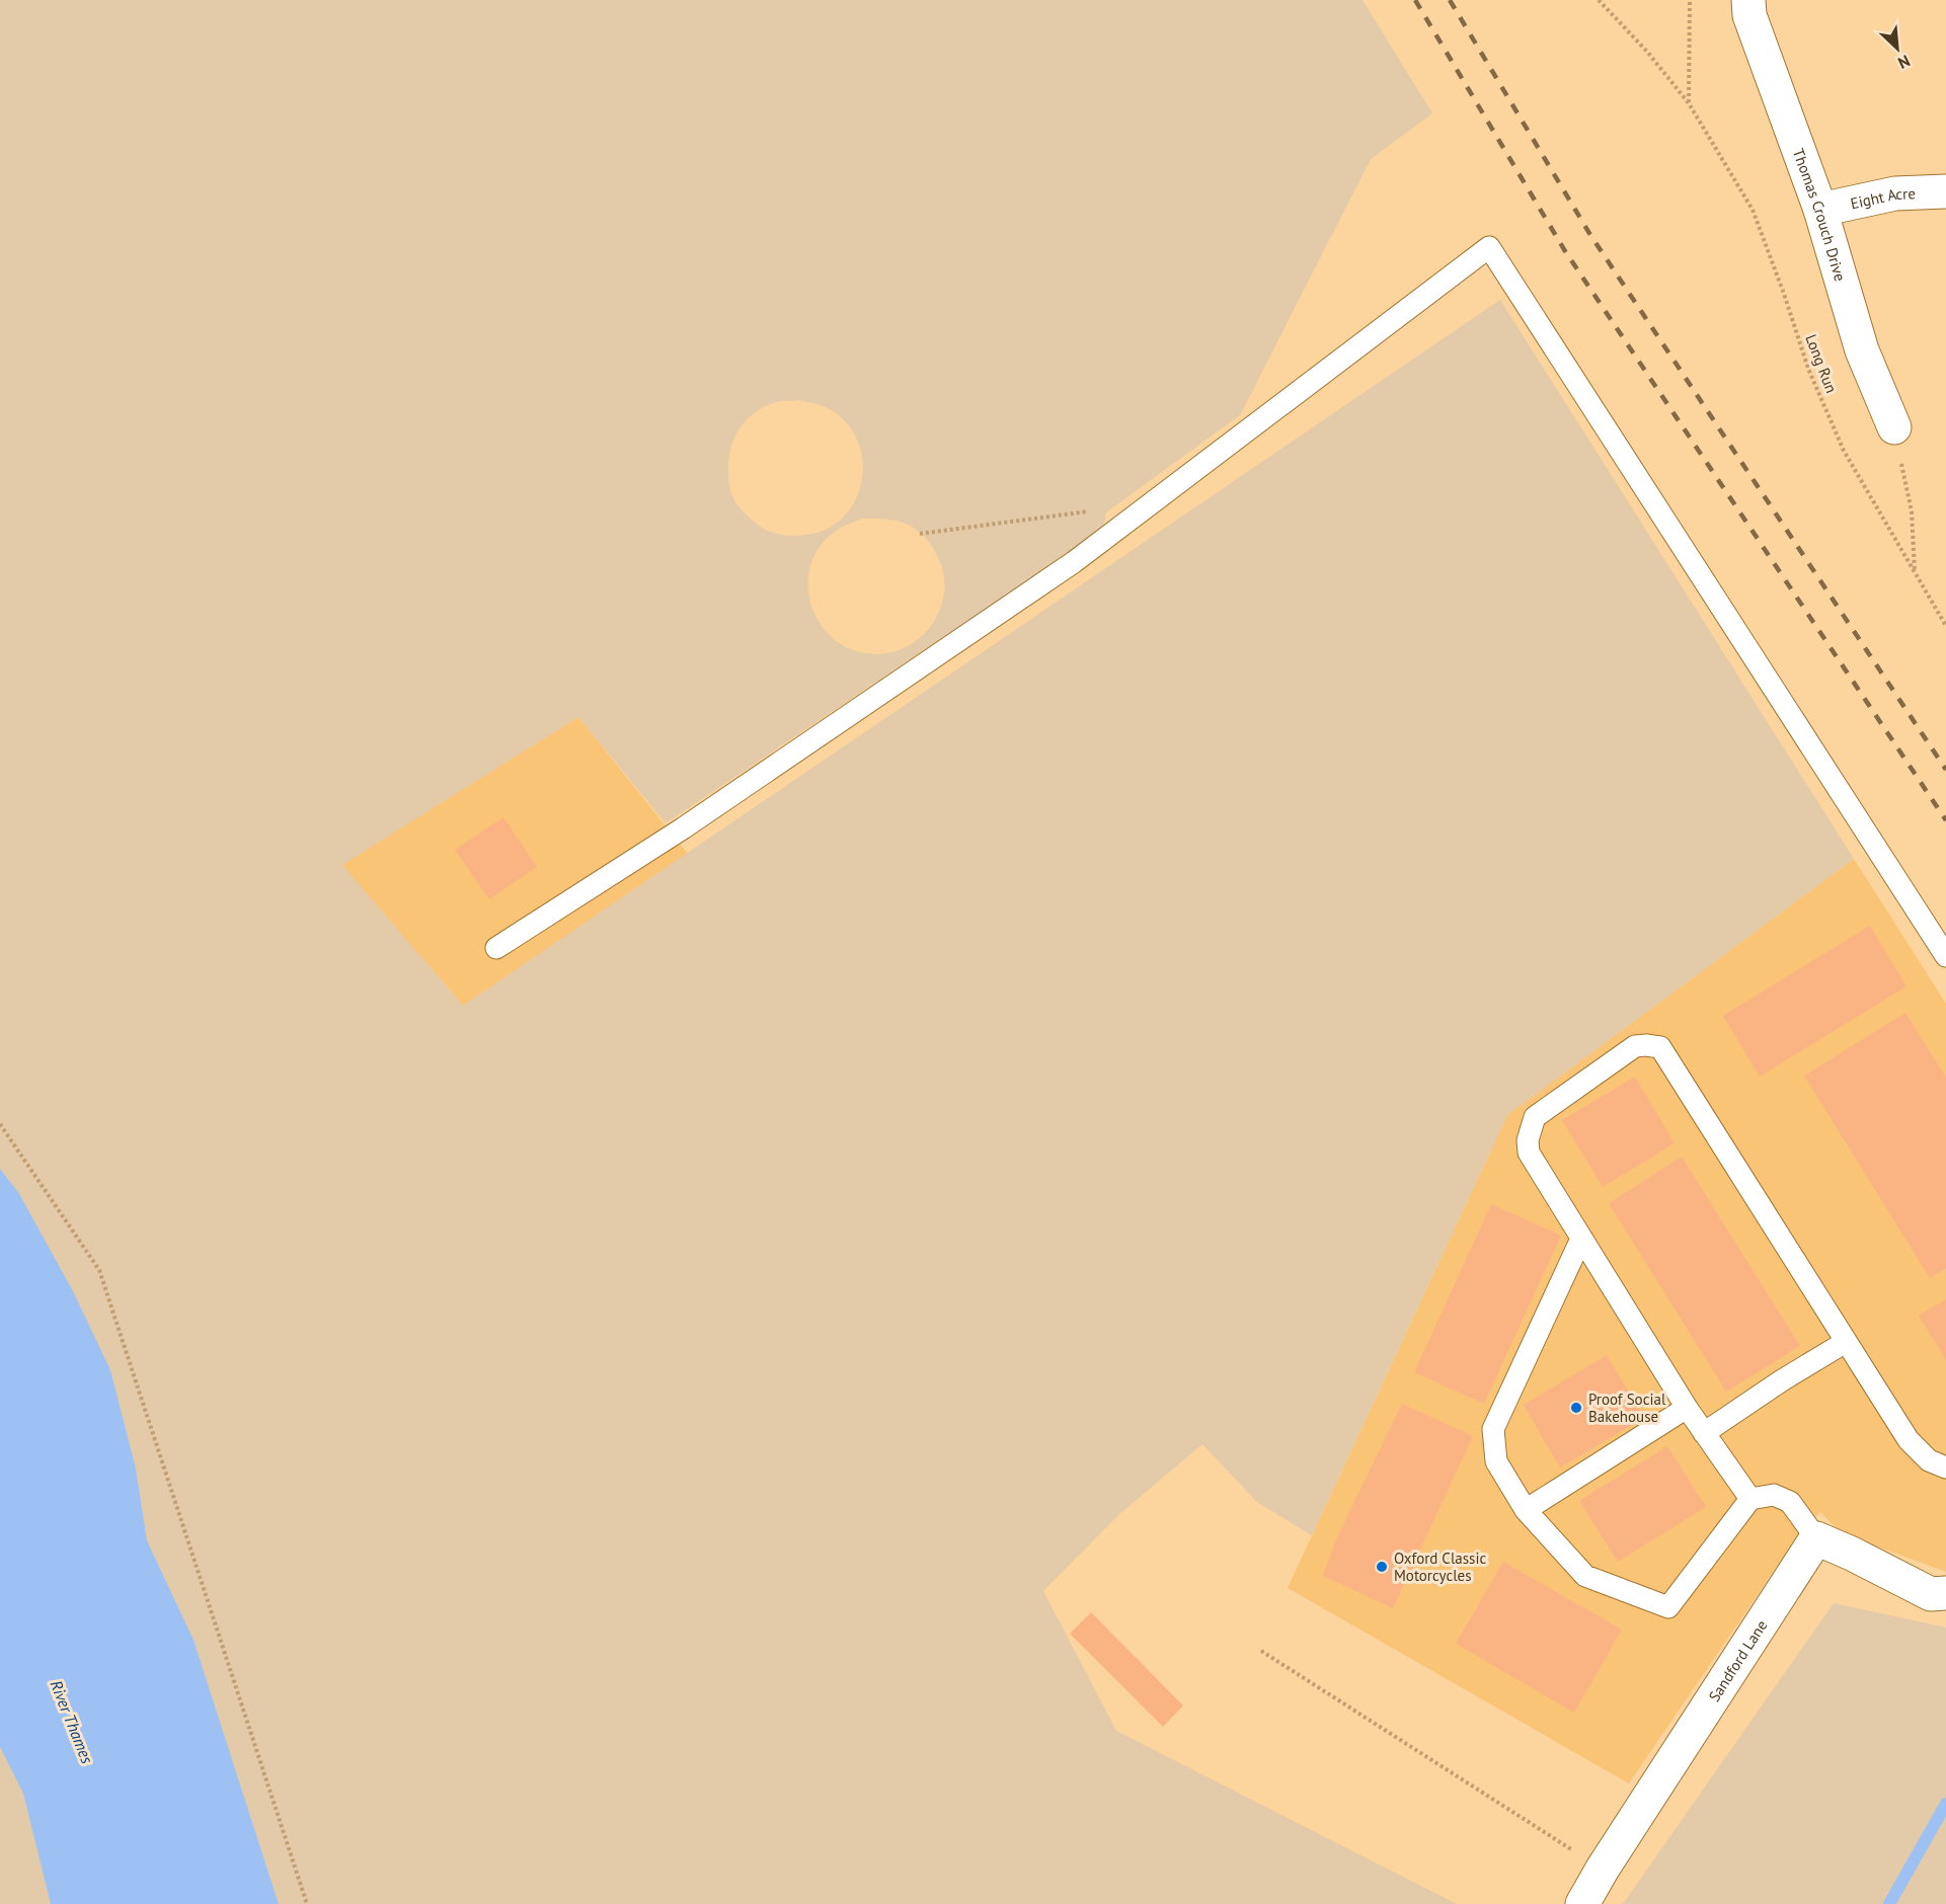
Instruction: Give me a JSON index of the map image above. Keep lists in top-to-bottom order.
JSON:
{
  "streets": {
    "street": ["Eight Acre", "Thomas Crouch Drive", "Sandford Lane"],
    "path": ["Long Run"]
  },
  "crossings": [
    ["Eight Acre", "Thomas Crouch Drive"]
  ],
  "water": ["River Thames"],
  "places": ["Proof Social Bakehouse", "Oxford Classic Motorcycles"],
  "north": "bottom right"
}
